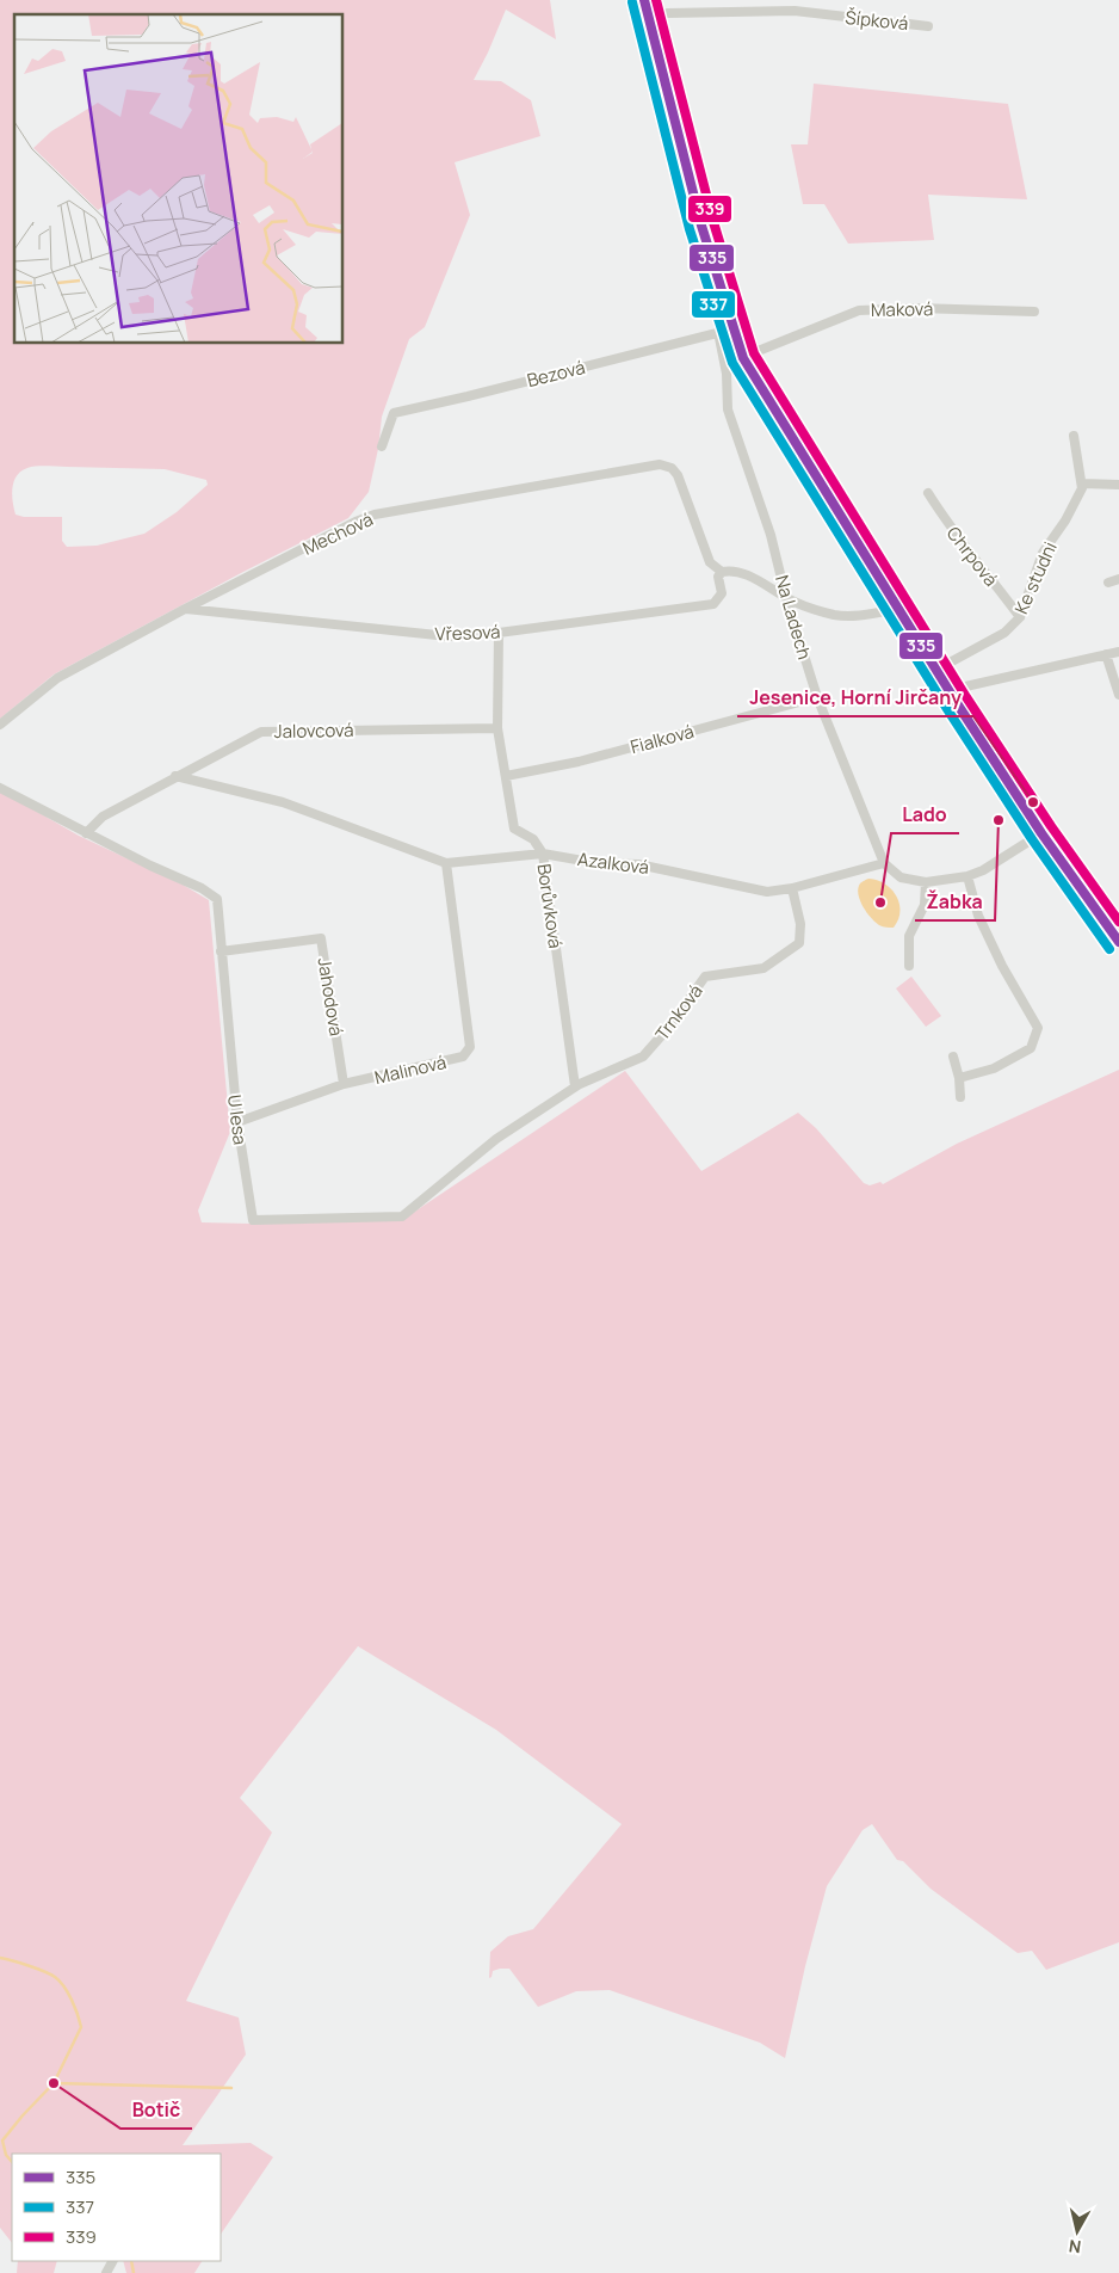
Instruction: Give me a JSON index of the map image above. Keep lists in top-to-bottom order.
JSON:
{
  "streets": {
    "street": [
      "Šípková",
      "Maková",
      "Bezová",
      "Mechová",
      "Chrpová",
      "Ke studni",
      "Na Ladech",
      "Vřesová",
      "Jalovcová",
      "Fialková",
      "Azalková",
      "Borůvková",
      "Jahodová",
      "Trnková",
      "Malinová",
      "U lesa"
    ]
  },
  "crossings": [
    ["Bezová", "Na Ladech"],
    ["Mechová", "Vřesová"],
    ["Chrpová", "Ke studni"],
    ["Na Ladech", "Fialková"],
    ["Na Ladech", "Azalková"],
    ["Vřesová", "Borůvková"],
    ["Jalovcová", "Azalková"],
    ["Jalovcová", "Borůvková"],
    ["Jalovcová", "U lesa"],
    ["Fialková", "Borůvková"],
    ["Azalková", "Borůvková"],
    ["Azalková", "Trnková"],
    ["Azalková", "Malinová"],
    ["Borůvková", "Trnková"],
    ["Borůvková", "U lesa"],
    ["Jahodová", "Malinová"],
    ["Jahodová", "U lesa"],
    ["Trnková", "U lesa"],
    ["Malinová", "U lesa"]
  ],
  "places": [
    "Jesenice, Horní Jirčany",
    "Žabka",
    "Lado",
    "Botič"
  ],
  "lines": ["transit line 335", "transit line 339", "transit line 337"],
  "legend": ["335", "337", "339"],
  "north": "bottom"
}
